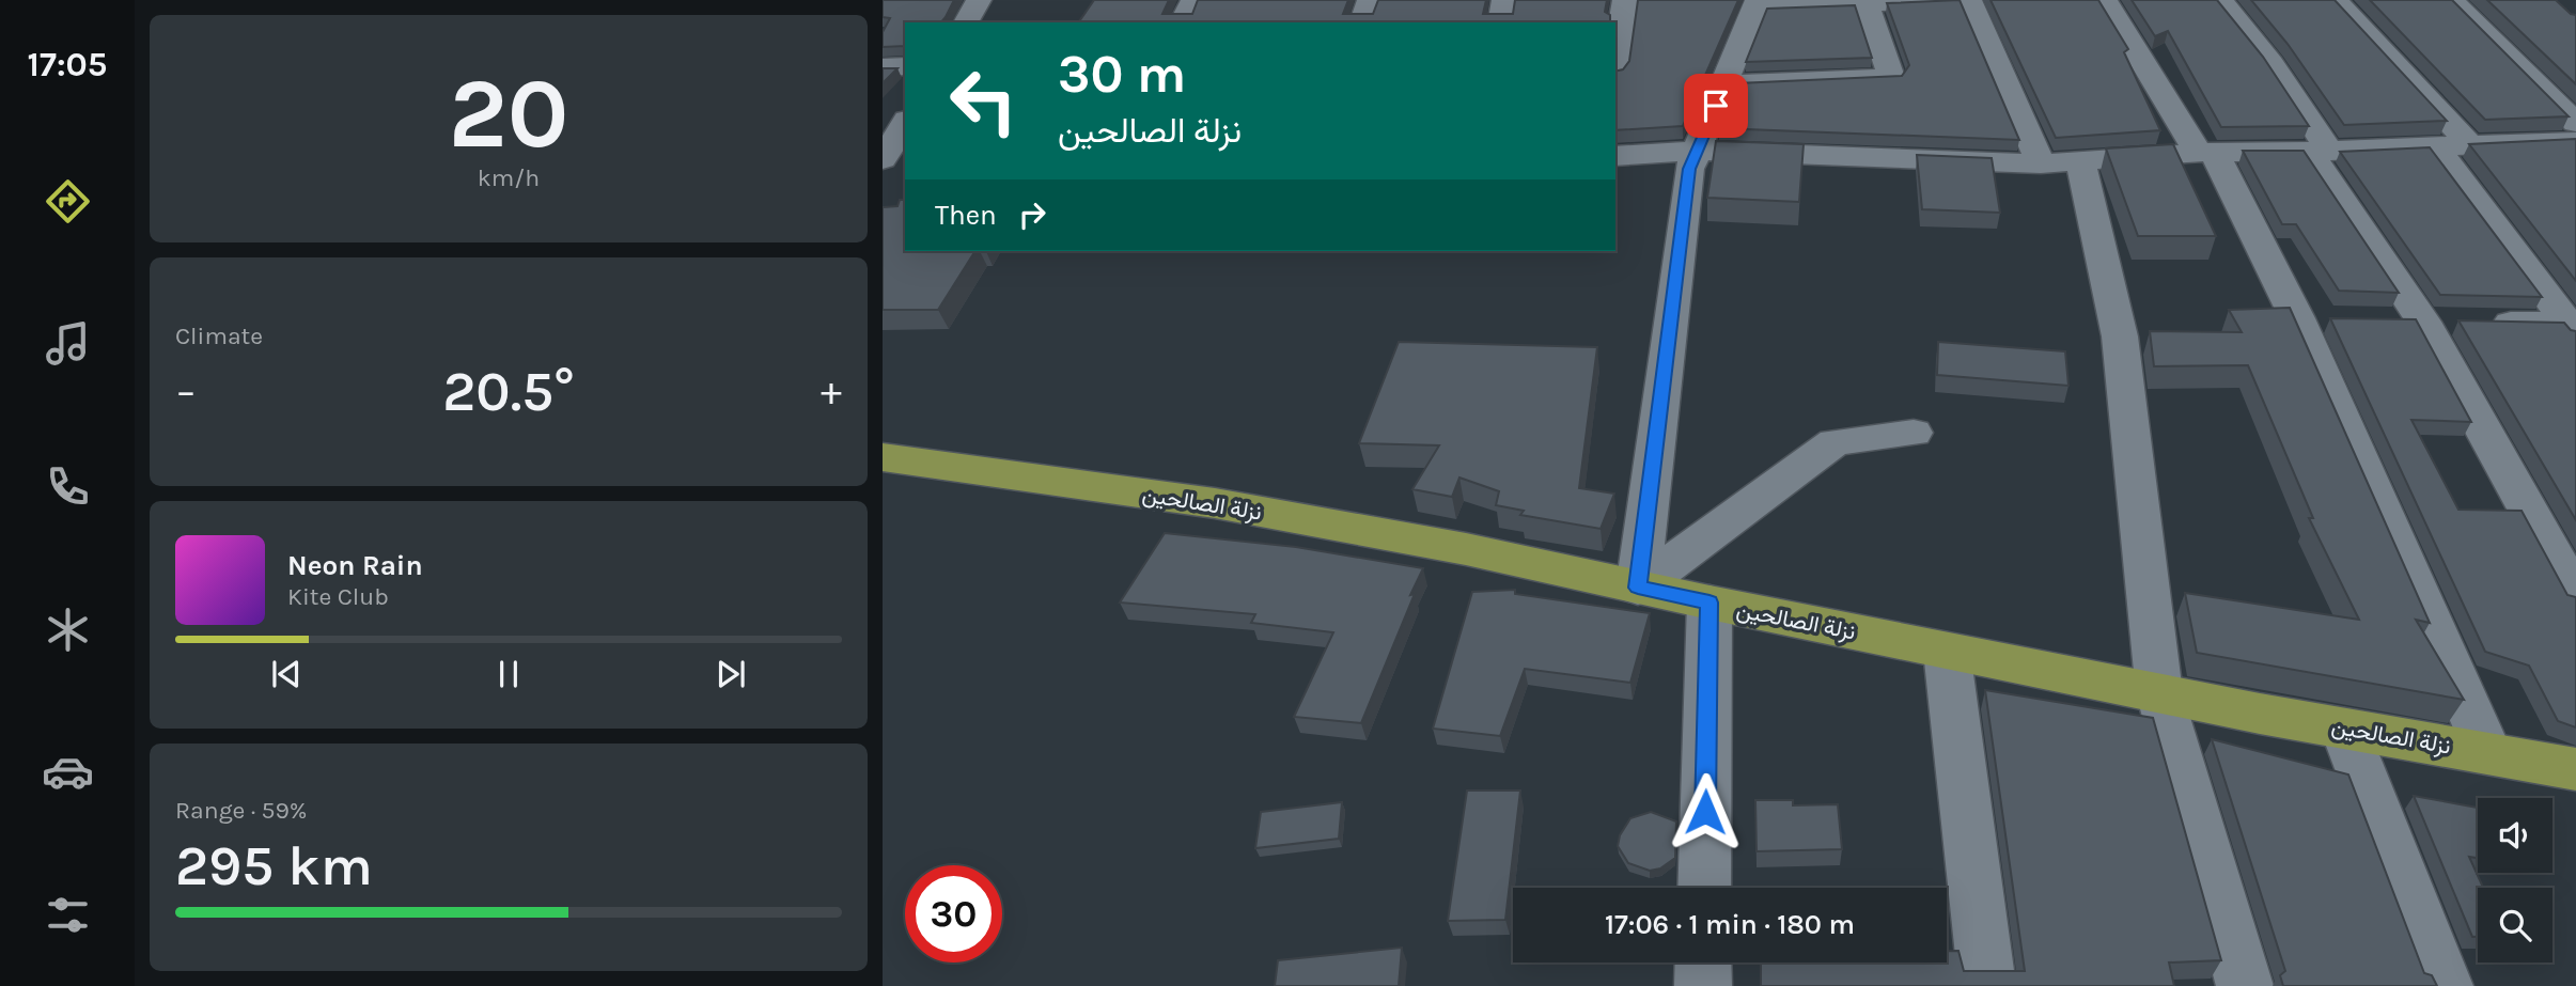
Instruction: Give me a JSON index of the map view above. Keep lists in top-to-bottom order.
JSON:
{
  "streets": {
    "main road": ["نزلة الصالحين"]
  },
  "page": {
    "tabs": "17:05",
    "tile": [
      ["20", "km/h"],
      "Climate",
      ["Range · 59%", "295 km"]
    ],
    "turn": ["30 m", "نزلة الصالحين"],
    "then": "Then",
    "heat": ["−", "20.5°", "+"],
    "song": ["Neon Rain", "Kite Club"],
    "limit": "30",
    "trip": "17:06 · 1 min · 180 m"
  }
}
